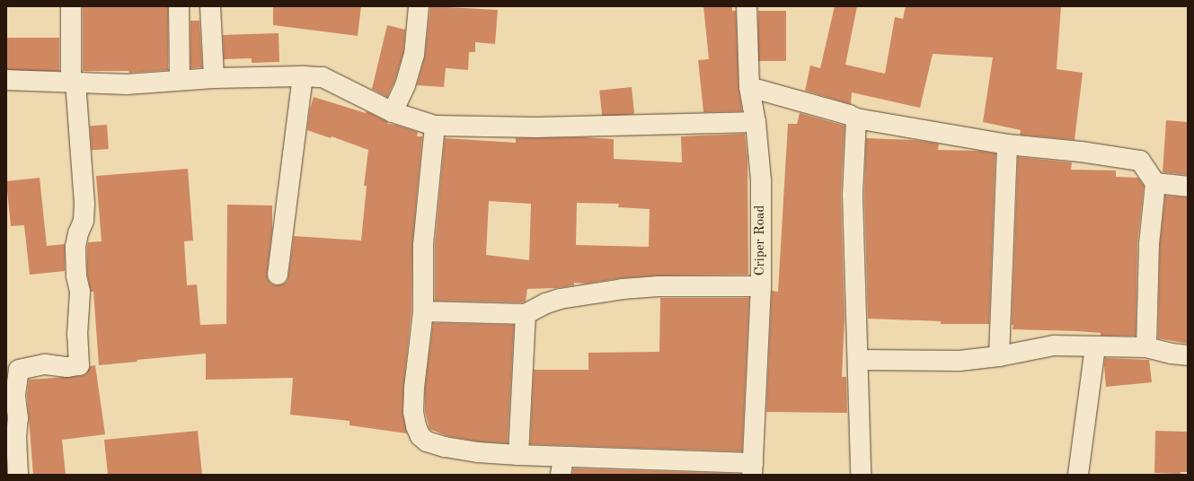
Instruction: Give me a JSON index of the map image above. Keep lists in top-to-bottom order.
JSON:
{
  "streets": {
    "street": ["Criper Road"]
  }
}
